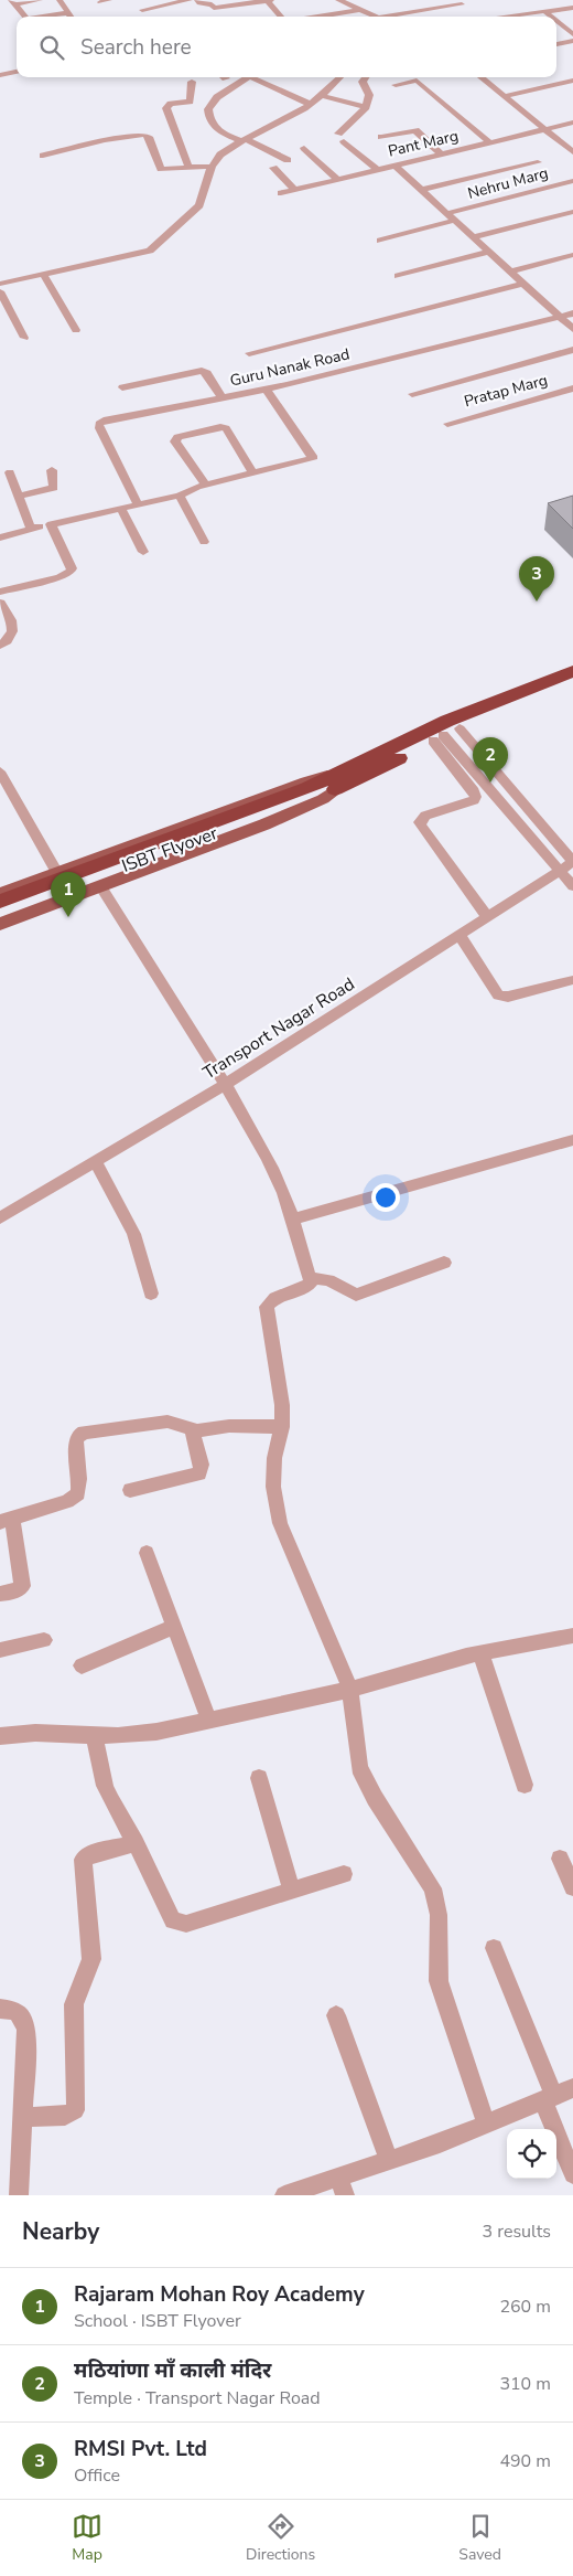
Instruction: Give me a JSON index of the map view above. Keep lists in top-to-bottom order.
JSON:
{
  "streets": {
    "highway": ["ISBT Flyover"],
    "street": [
      "Pant Marg",
      "Nehru Marg",
      "Guru Nanak Road",
      "Pratap Marg",
      "Transport Nagar Road"
    ]
  },
  "page": {
    "search": "Search here",
    "pins": ["3", "2", "1"],
    "heading": ["Nearby", "3 results"],
    "list": [
      {
        "mark": "1",
        "name": "Rajaram Mohan Roy Academy",
        "note": "School · ISBT Flyover",
        "value": "260 m"
      },
      {
        "mark": "2",
        "name": "मठियांणा माँ काली मंदिर",
        "note": "Temple · Transport Nagar Road",
        "value": "310 m"
      },
      {
        "mark": "3",
        "name": "RMSI Pvt. Ltd",
        "note": "Office",
        "value": "490 m"
      }
    ],
    "nav": ["Map", "Directions", "Saved"]
  }
}
